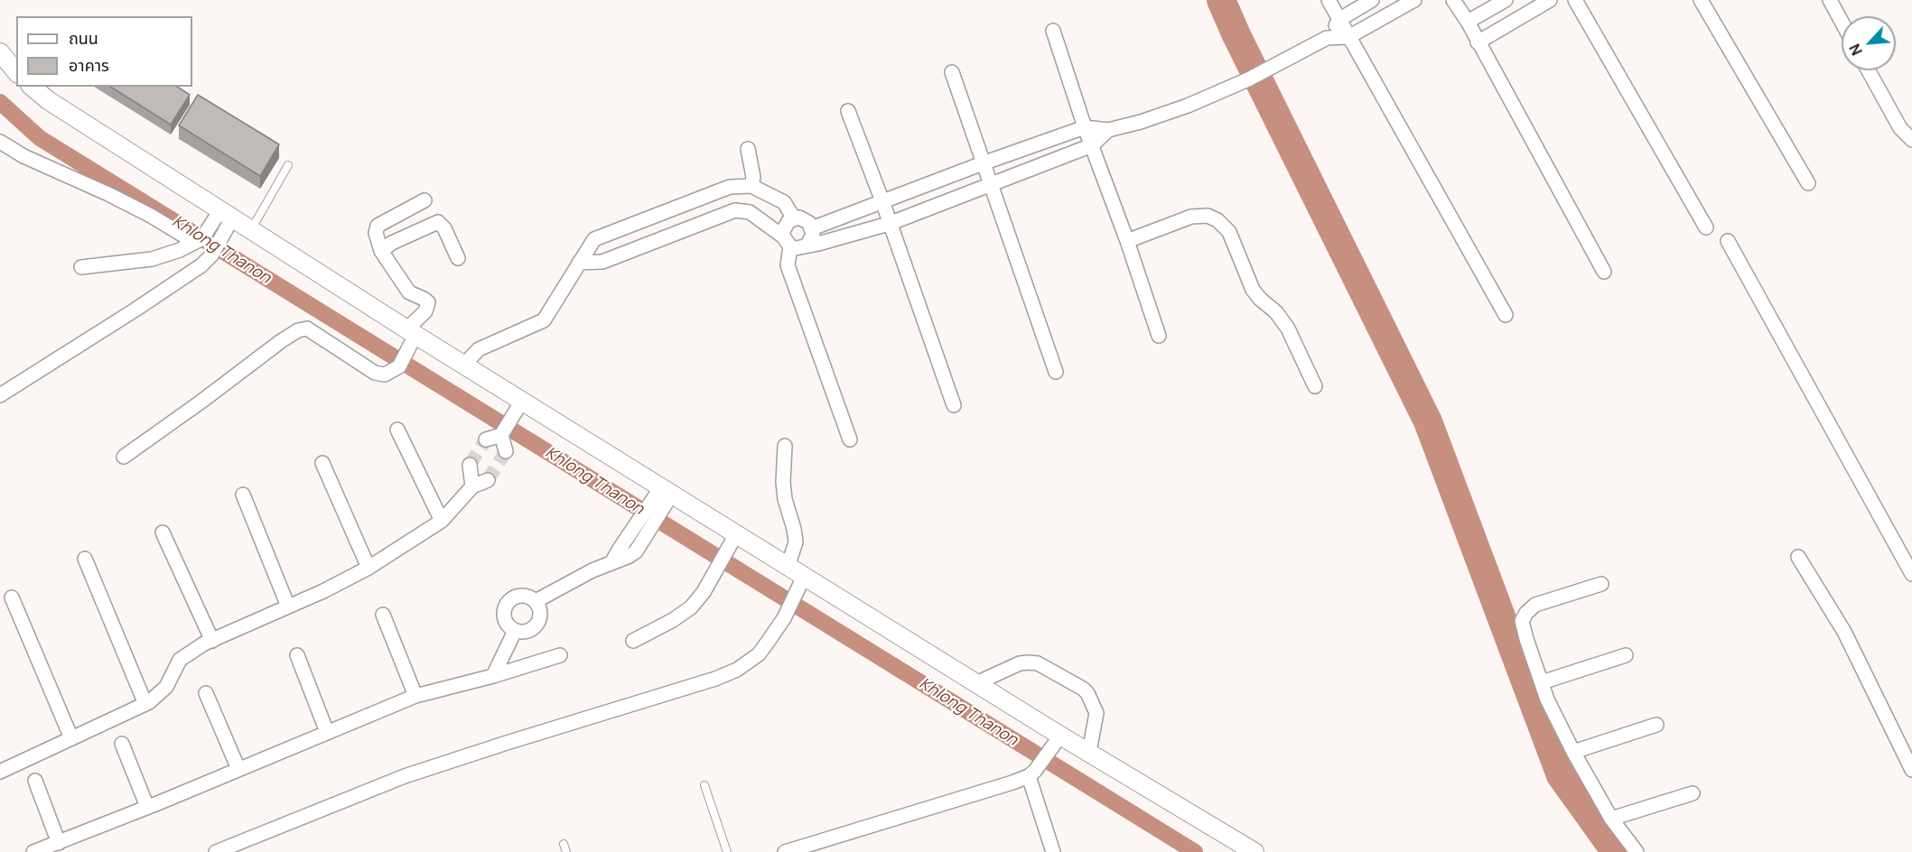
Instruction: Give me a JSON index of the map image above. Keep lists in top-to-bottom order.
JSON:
{
  "water": ["Khlong Thanon"],
  "legend": ["ถนน", "อาคาร"],
  "north": "bottom left"
}
